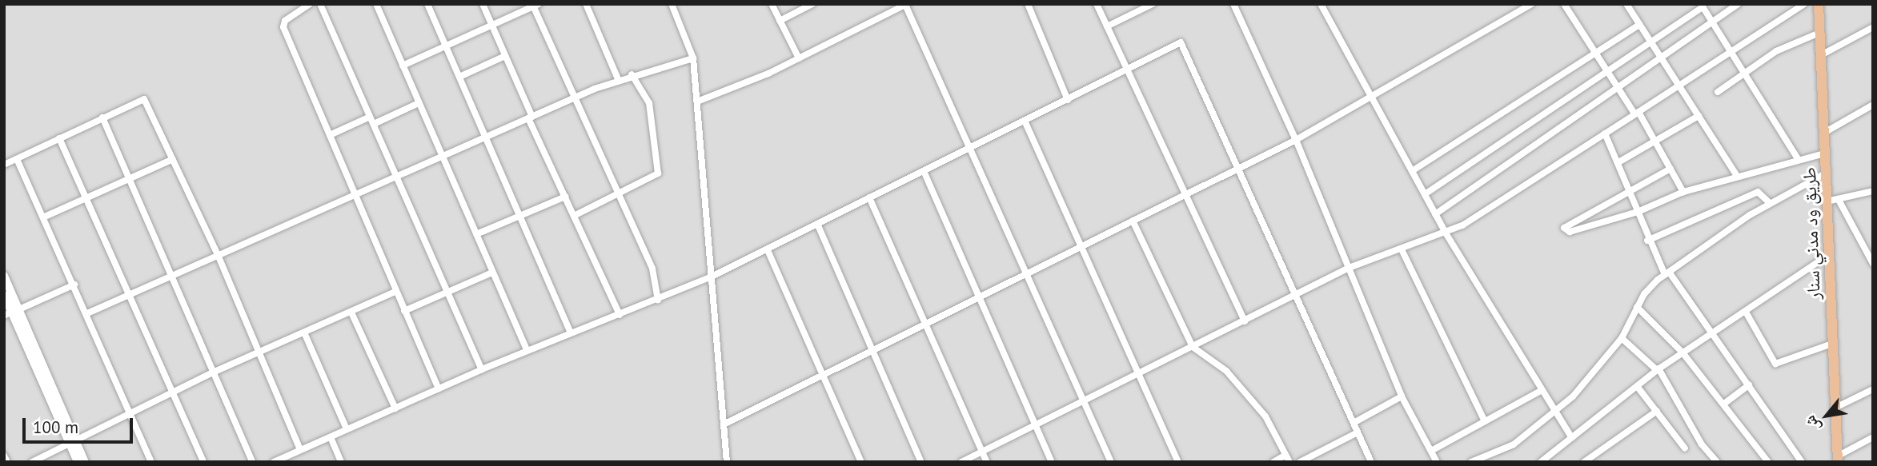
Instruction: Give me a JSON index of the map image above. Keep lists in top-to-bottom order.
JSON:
{
  "streets": {
    "highway": ["طريق ود مدني سنار"]
  },
  "scale_bar": "100 m",
  "north": "bottom left"
}
